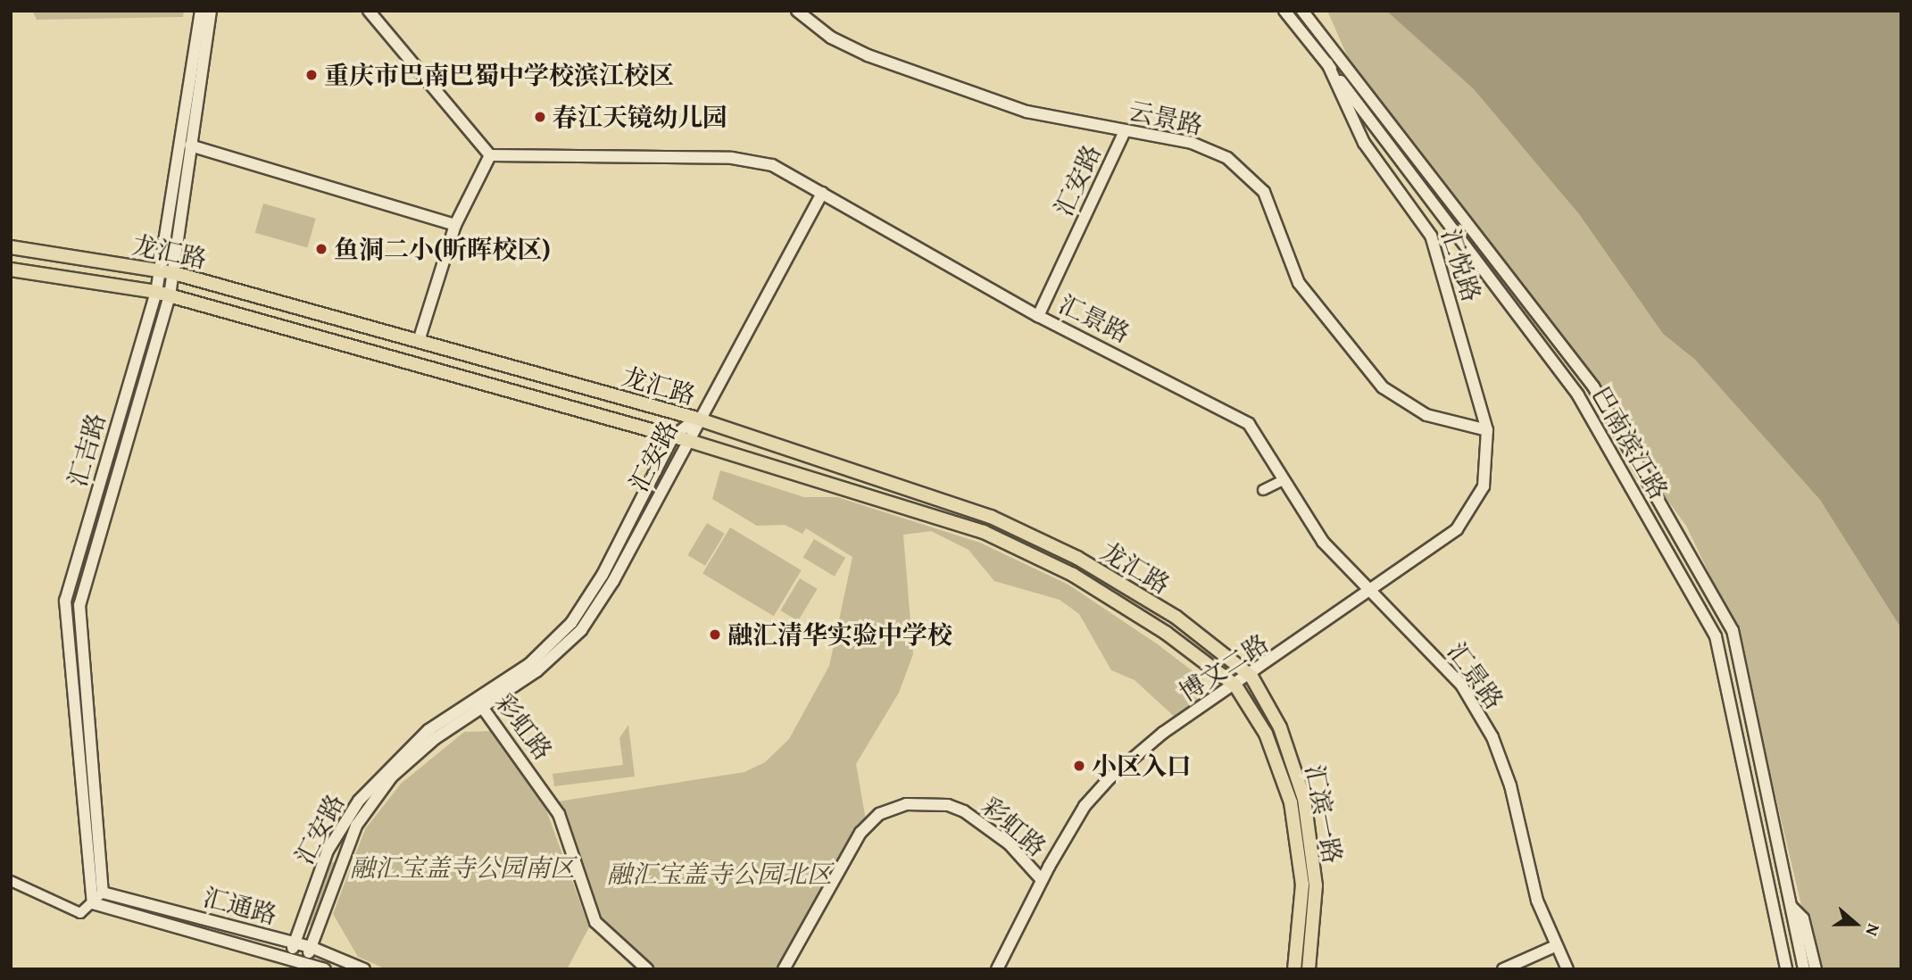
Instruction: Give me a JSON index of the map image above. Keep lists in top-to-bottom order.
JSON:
{
  "streets": {
    "main road": ["龙汇路", "汇滨一路"],
    "street": [
      "云景路",
      "汇安路",
      "汇悦路",
      "汇景路",
      "巴南滨江路",
      "汇吉路",
      "博文二路",
      "彩虹路",
      "汇通路"
    ]
  },
  "crossings": [
    ["云景路", "汇安路"],
    ["云景路", "汇悦路"],
    ["云景路", "博文二路"],
    ["汇安路", "龙汇路"],
    ["汇安路", "汇景路"],
    ["汇安路", "彩虹路"],
    ["汇安路", "汇通路"],
    ["龙汇路", "汇吉路"],
    ["龙汇路", "博文二路"],
    ["龙汇路", "汇滨一路"],
    ["汇悦路", "巴南滨江路"],
    ["汇悦路", "博文二路"],
    ["汇景路", "博文二路"],
    ["汇吉路", "汇通路"],
    ["博文二路", "彩虹路"],
    ["博文二路", "汇滨一路"]
  ],
  "parks": ["融汇宝盖寺公园南区", "融汇宝盖寺公园北区"],
  "places": [
    "重庆市巴南巴蜀中学校滨江校区",
    "春江天镜幼儿园",
    "鱼洞二小(昕晖校区)",
    "融汇清华实验中学校",
    "小区入口"
  ],
  "north": "right"
}
